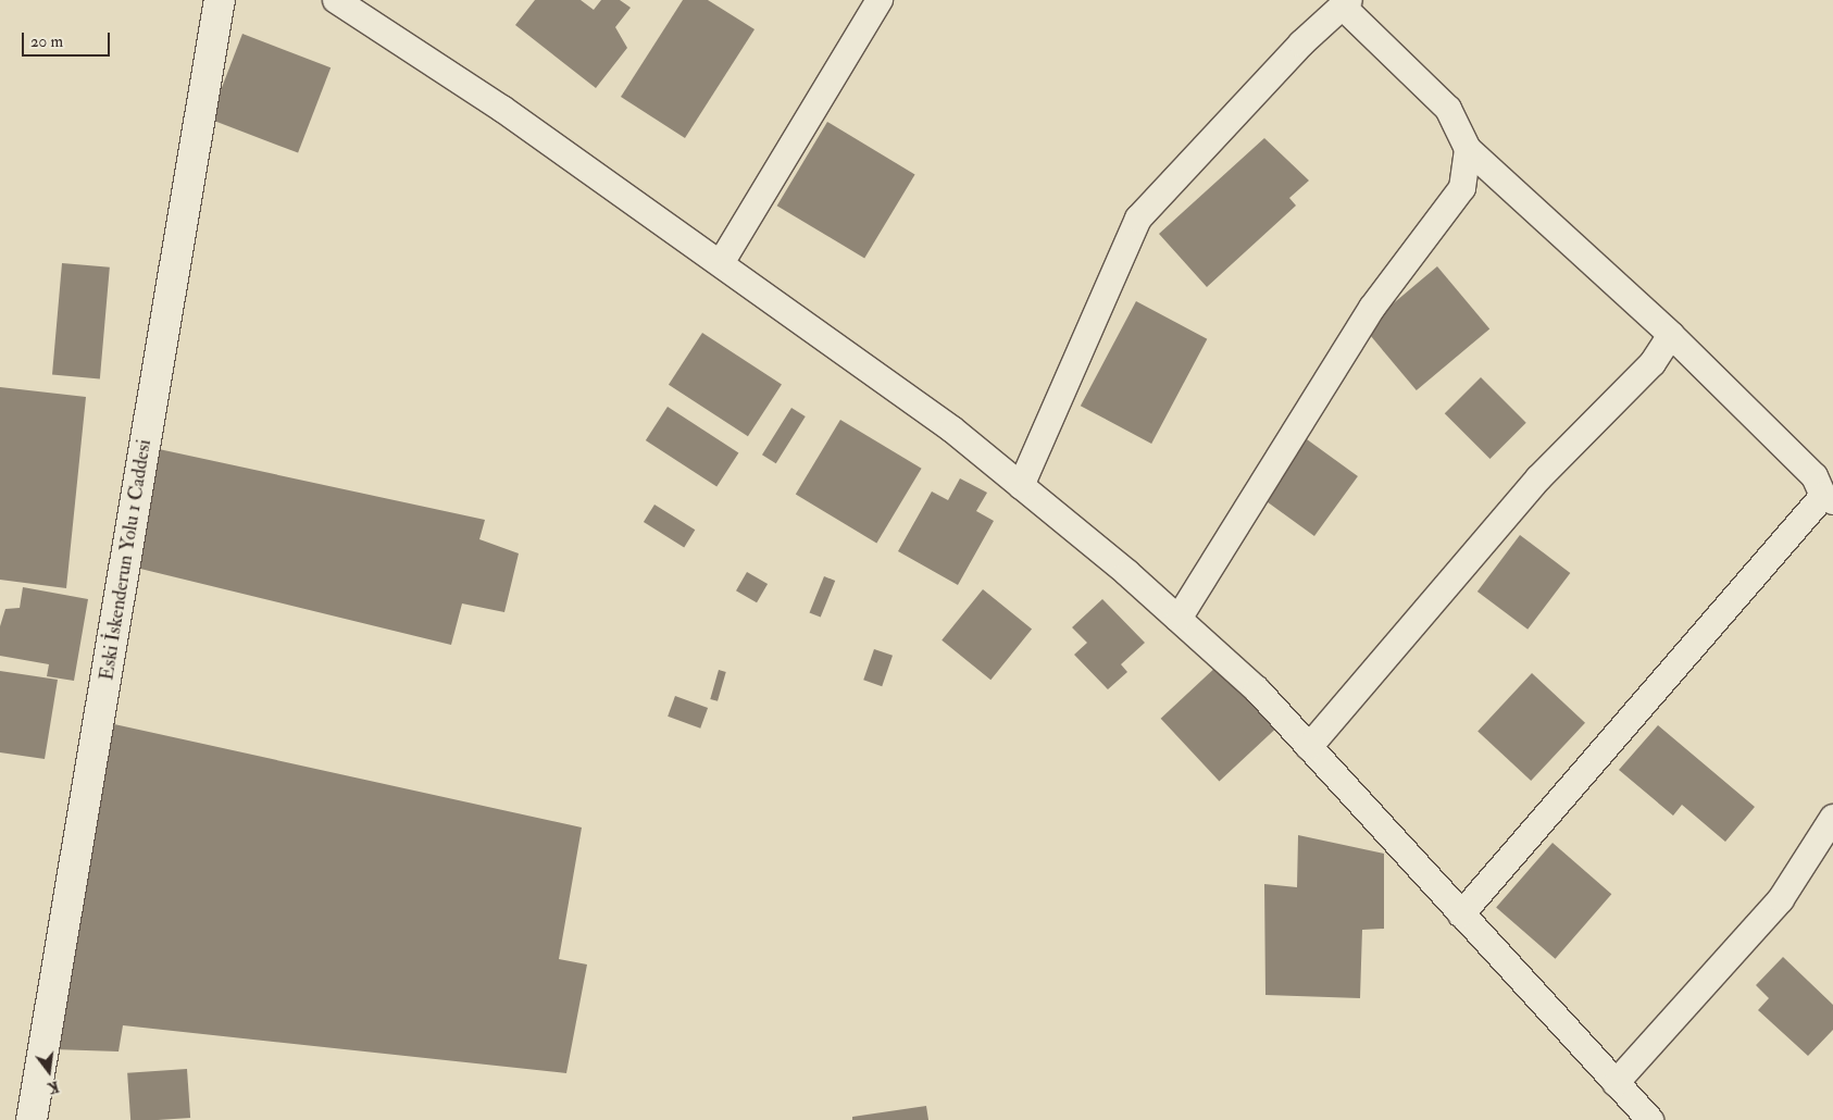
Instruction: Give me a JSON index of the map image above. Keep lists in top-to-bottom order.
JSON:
{
  "streets": {
    "street": ["Eski İskenderun Yolu 1 Caddesi"]
  },
  "scale_bar": "20 m",
  "north": "bottom"
}
